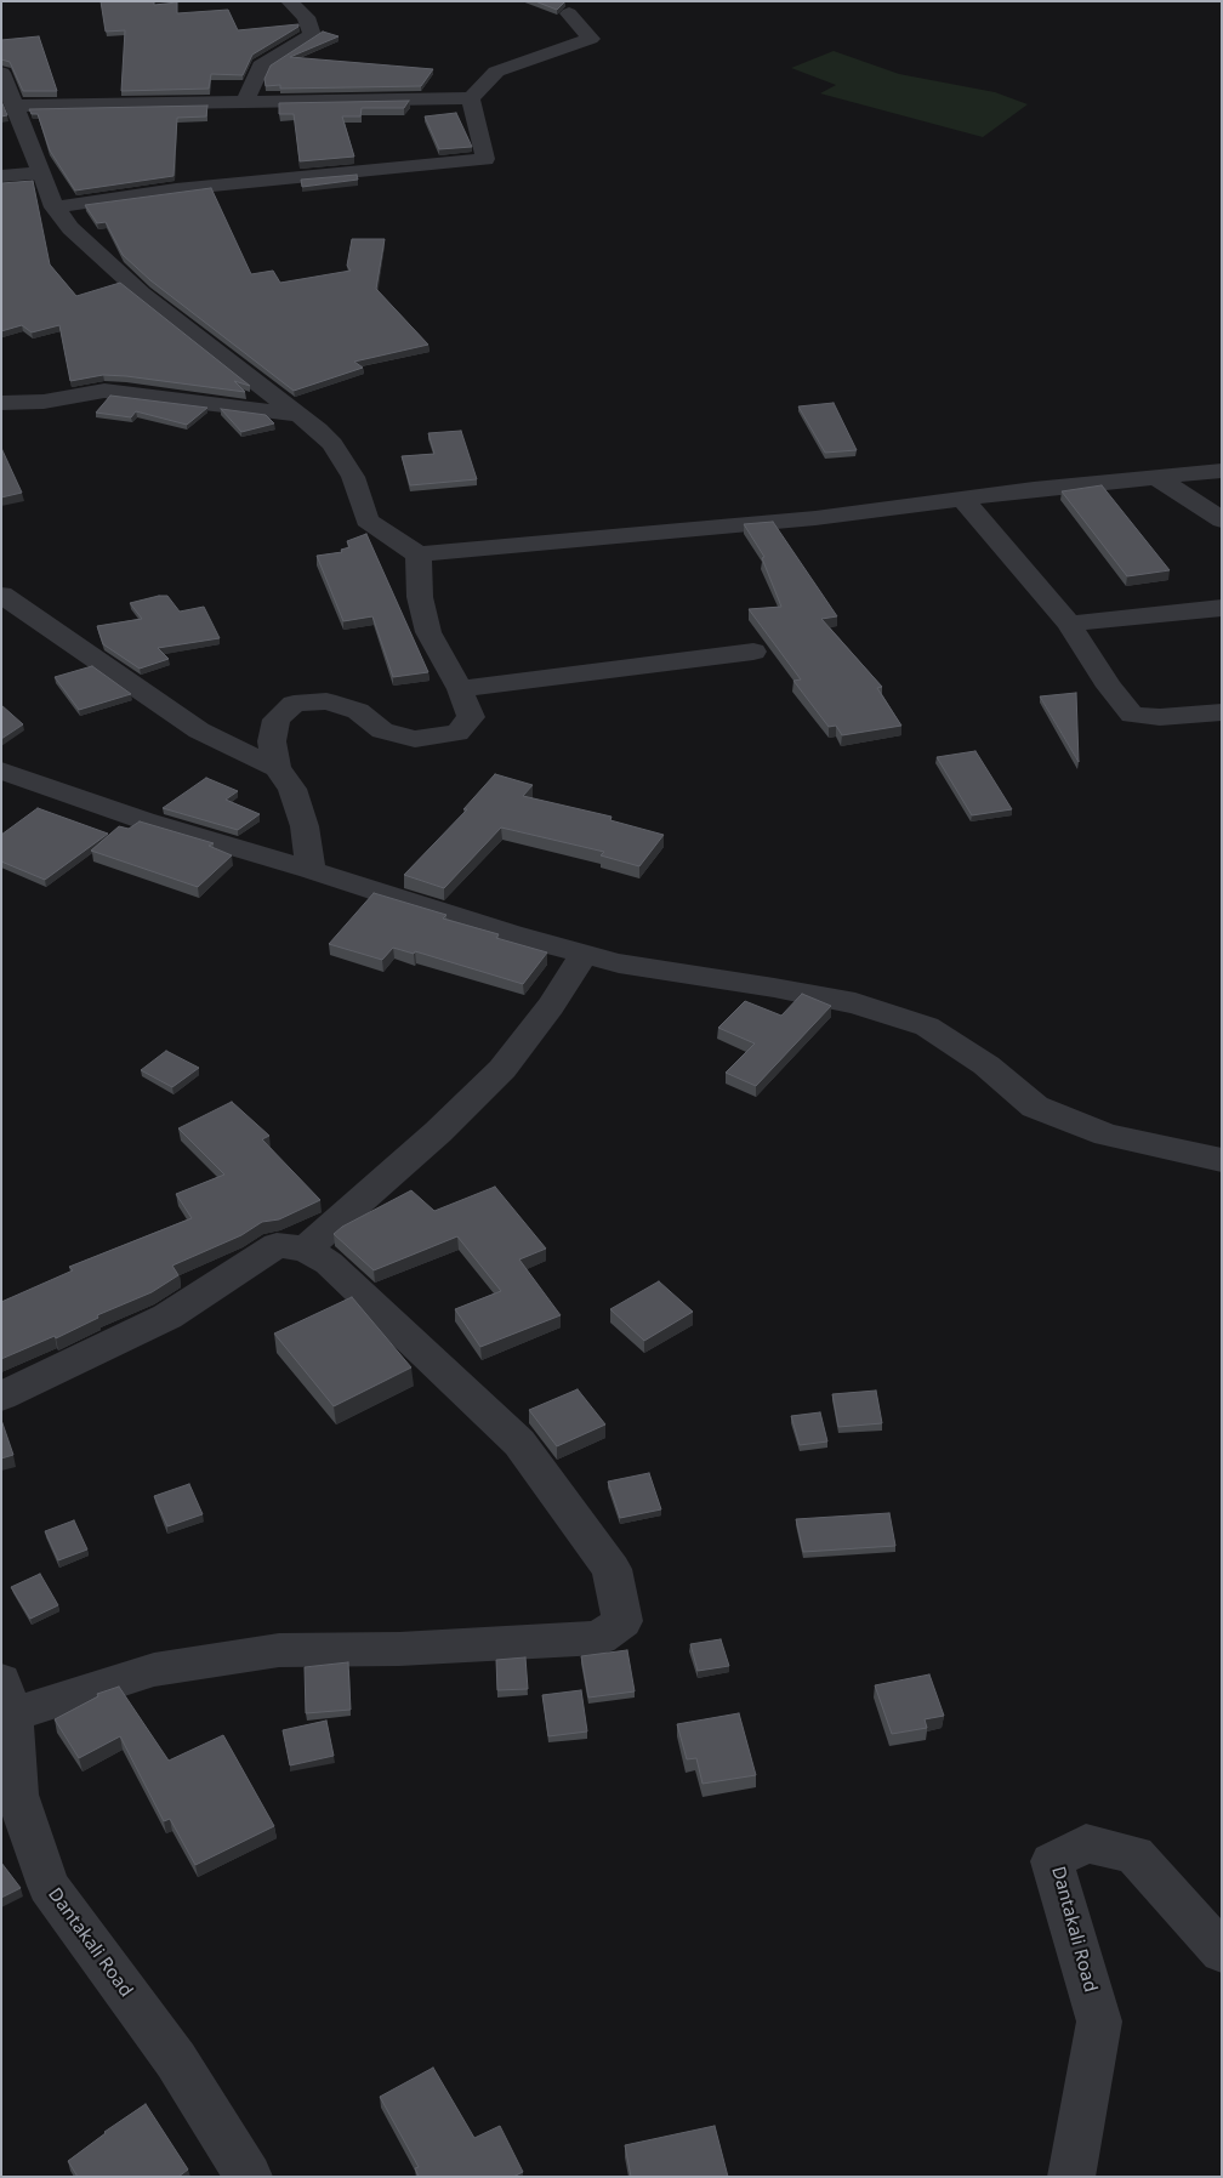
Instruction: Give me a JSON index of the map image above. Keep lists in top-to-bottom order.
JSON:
{
  "streets": {
    "street": ["Dantakali Road"]
  }
}
